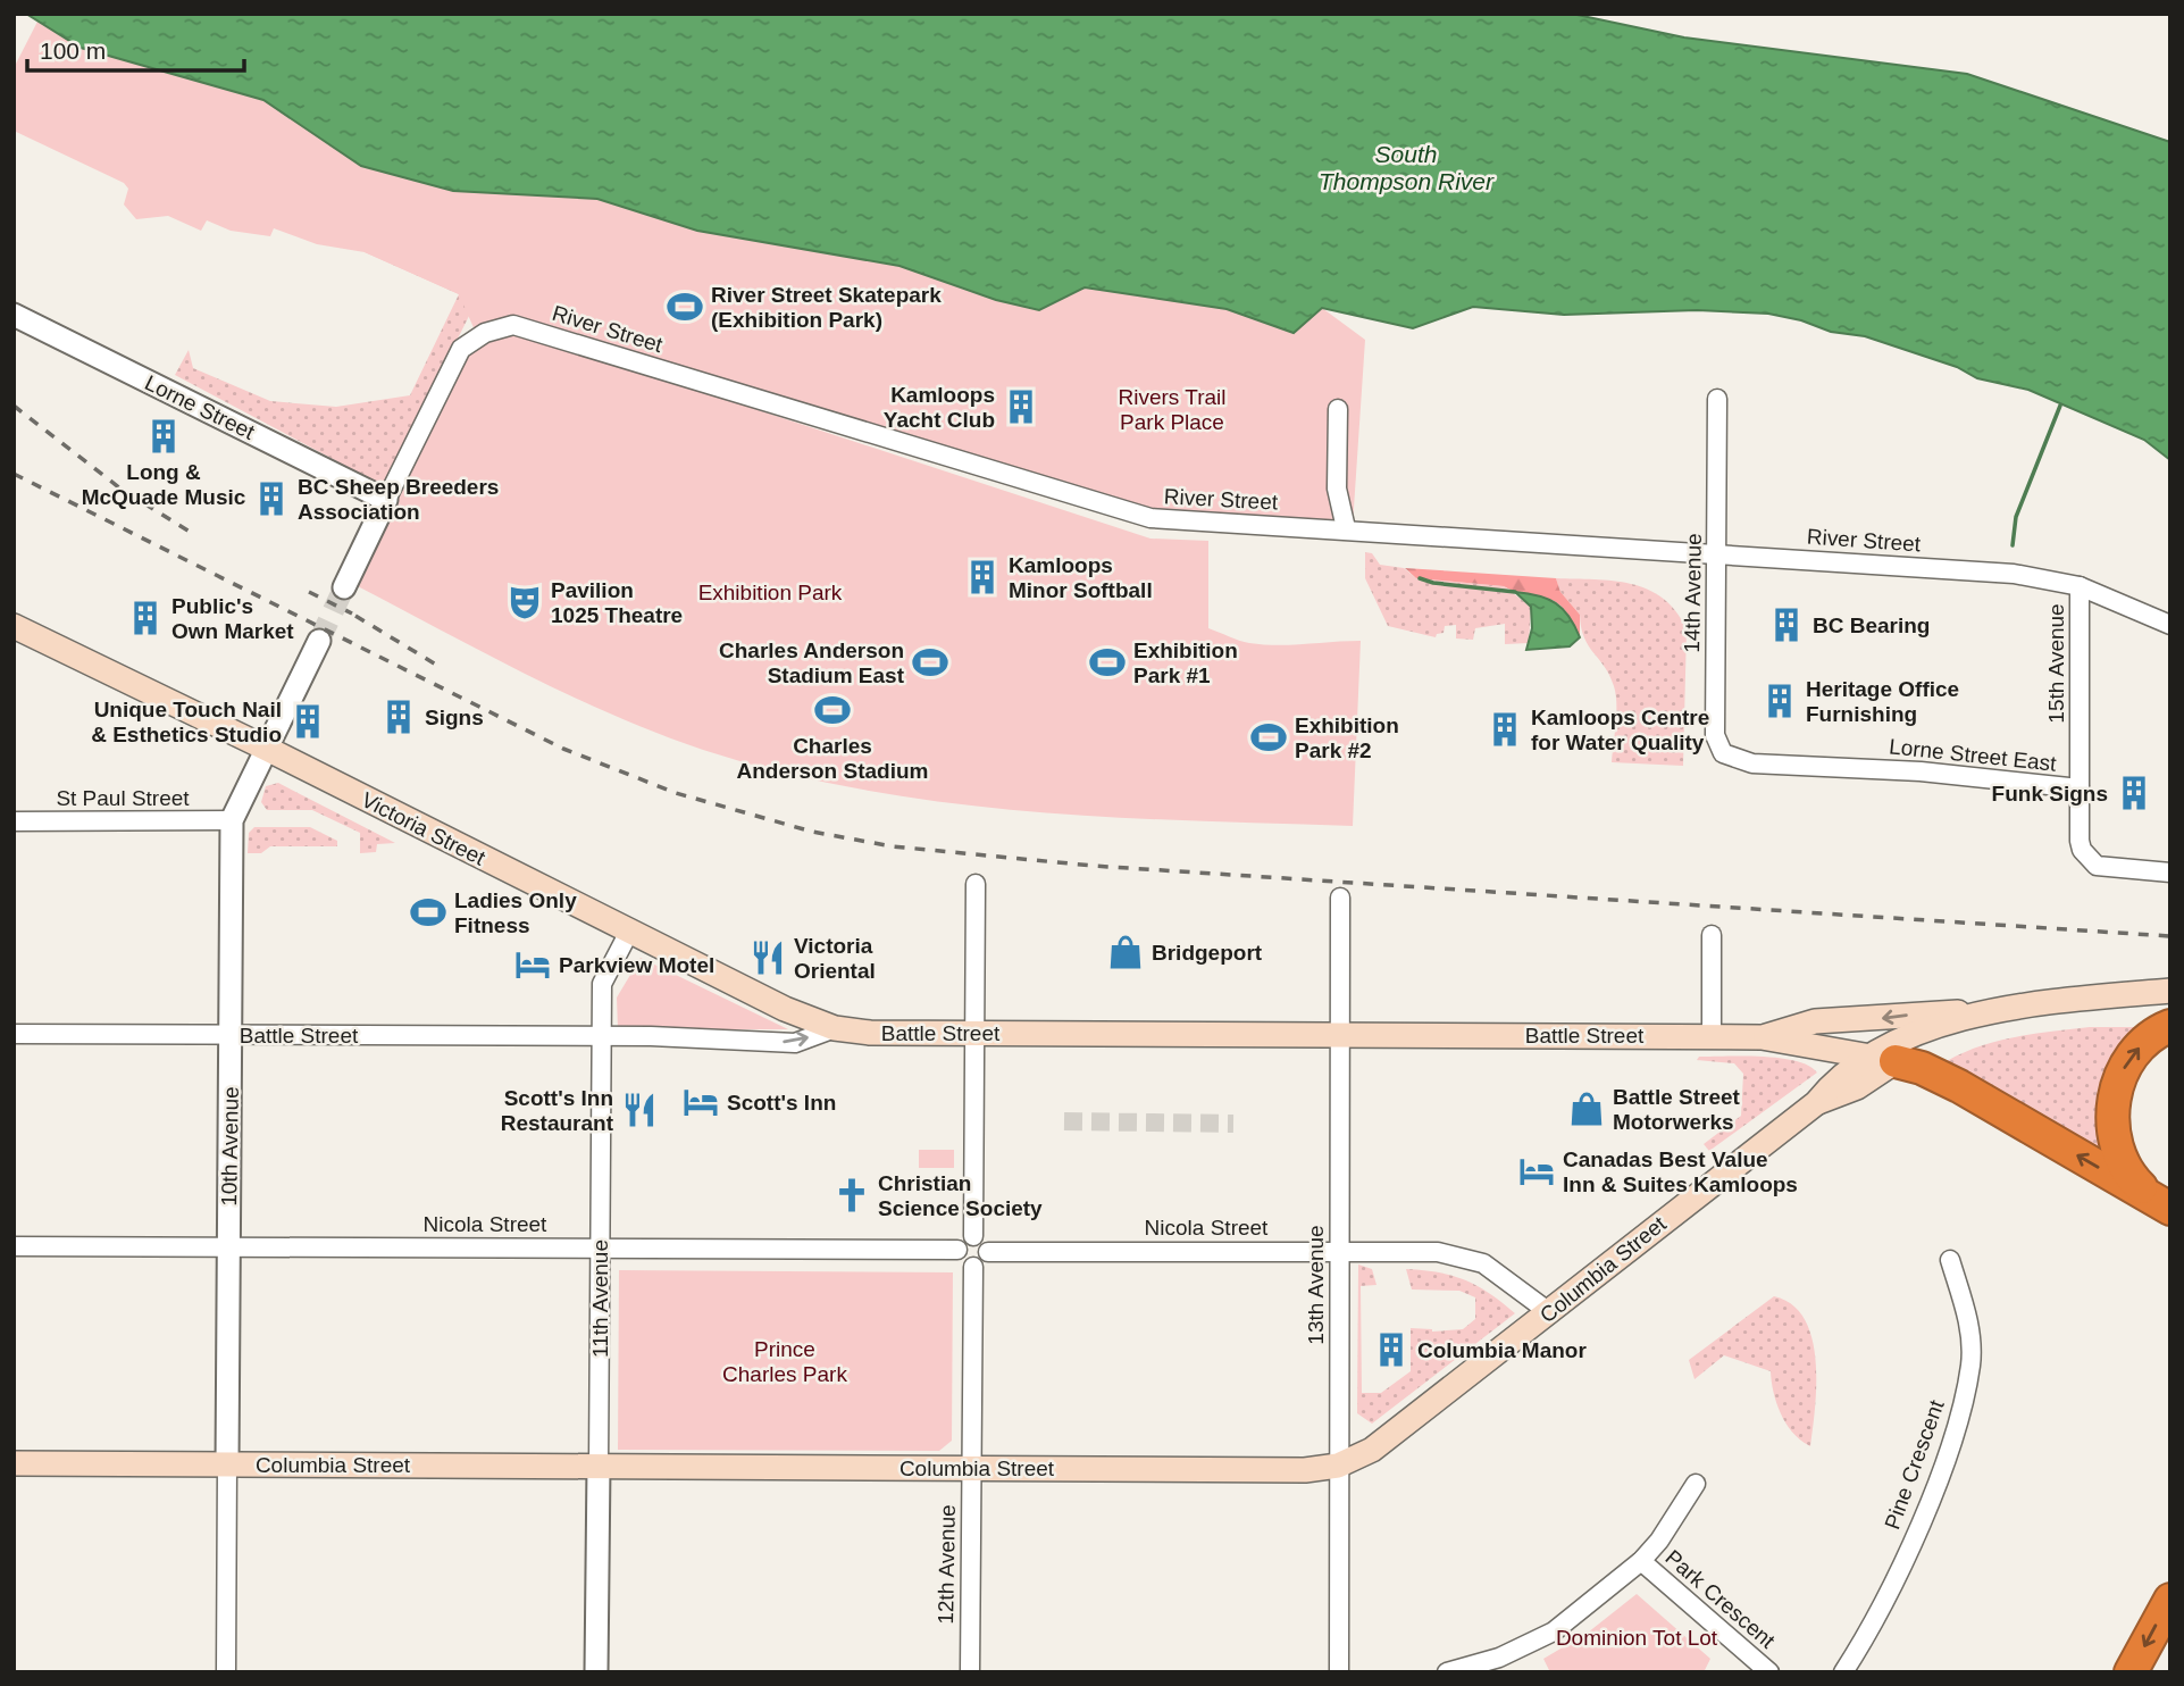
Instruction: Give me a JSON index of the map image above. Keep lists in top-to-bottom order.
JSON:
{
  "streets": {
    "main road": ["Victoria Street", "Battle Street", "Columbia Street"],
    "street": [
      "River Street",
      "Lorne Street",
      "14th Avenue",
      "15th Avenue",
      "Lorne Street East",
      "St Paul Street",
      "10th Avenue",
      "Nicola Street",
      "13th Avenue",
      "11th Avenue",
      "Pine Crescent",
      "12th Avenue",
      "Park Crescent"
    ]
  },
  "crossings": [
    ["River Street", "Lorne Street"],
    ["River Street", "14th Avenue"],
    ["River Street", "15th Avenue"],
    ["14th Avenue", "Lorne Street East"],
    ["15th Avenue", "Lorne Street East"],
    ["St Paul Street", "10th Avenue"],
    ["Victoria Street", "Battle Street"],
    ["Victoria Street", "10th Avenue"],
    ["Victoria Street", "11th Avenue"],
    ["Battle Street", "10th Avenue"],
    ["Battle Street", "Columbia Street"],
    ["Battle Street", "13th Avenue"],
    ["Battle Street", "11th Avenue"],
    ["10th Avenue", "Nicola Street"],
    ["10th Avenue", "Columbia Street"],
    ["Nicola Street", "Columbia Street"],
    ["Nicola Street", "13th Avenue"],
    ["Nicola Street", "11th Avenue"],
    ["Nicola Street", "12th Avenue"],
    ["Columbia Street", "13th Avenue"],
    ["Columbia Street", "11th Avenue"],
    ["Columbia Street", "12th Avenue"]
  ],
  "water": ["South Thompson River"],
  "parks": [
    "Rivers Trail Park Place",
    "Exhibition Park",
    "Prince Charles Park",
    "Dominion Tot Lot"
  ],
  "places": {
    "sports": [
      "River Street Skatepark (Exhibition Park)",
      "Charles Anderson Stadium East",
      "Exhibition Park #1",
      "Charles Anderson Stadium",
      "Exhibition Park #2",
      "Ladies Only Fitness"
    ],
    "building": [
      "Kamloops Yacht Club",
      "Long & McQuade Music",
      "BC Sheep Breeders Association",
      "Kamloops Minor Softball",
      "Public's Own Market",
      "BC Bearing",
      "Heritage Office Furnishing",
      "Signs",
      "Unique Touch Nail & Esthetics Studio",
      "Kamloops Centre for Water Quality",
      "Funk Signs",
      "Columbia Manor"
    ],
    "theatre": ["Pavilion 1025 Theatre"],
    "shop": ["Bridgeport", "Battle Street Motorwerks"],
    "restaurant": ["Victoria Oriental", "Scott's Inn Restaurant"],
    "hotel": ["Parkview Motel", "Scott's Inn", "Canadas Best Value Inn & Suites Kamloops"],
    "church": ["Christian Science Society"]
  },
  "scale_bar": "100 m"
}
